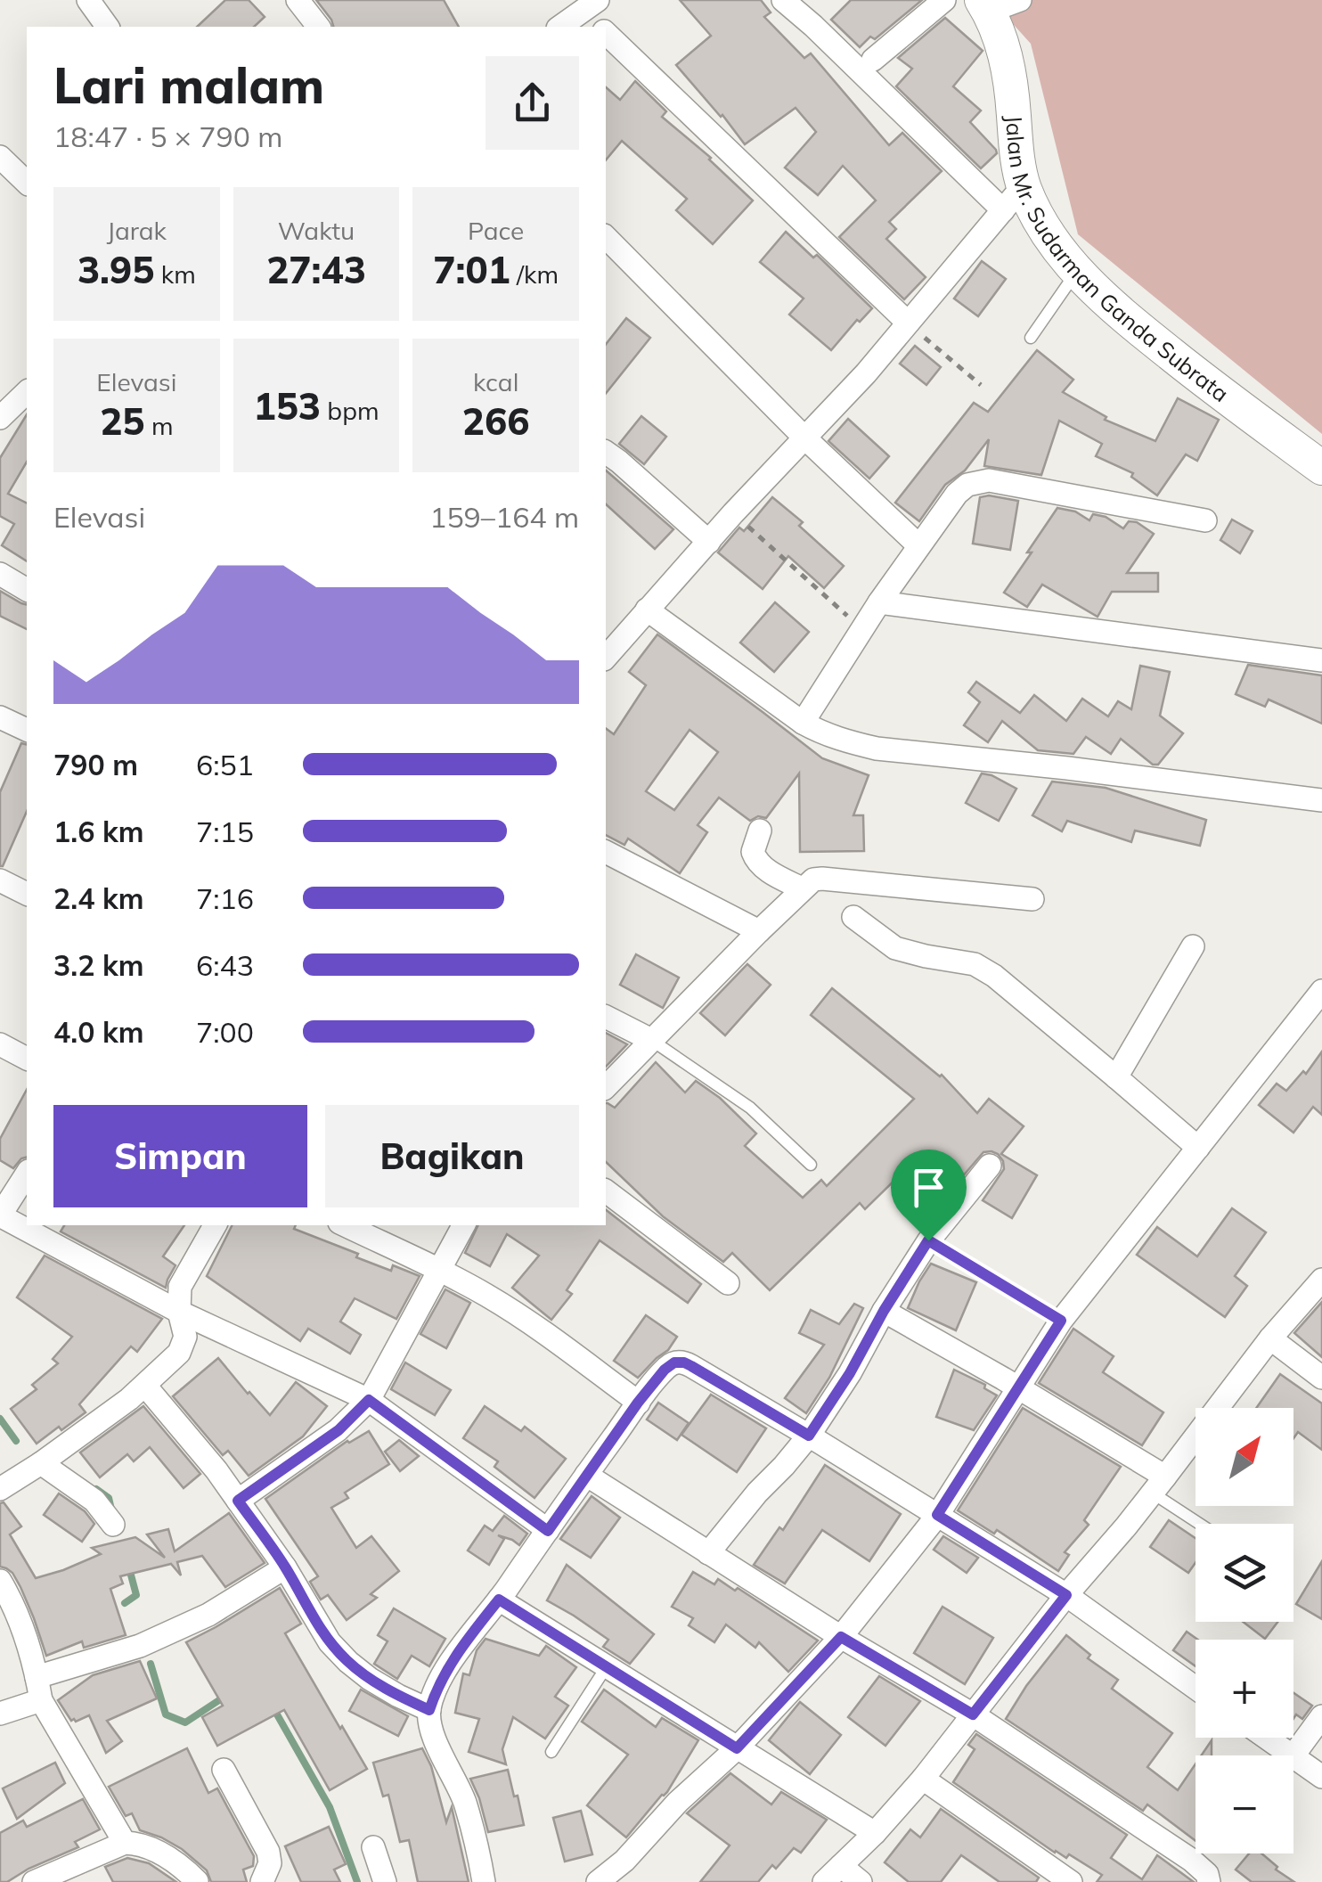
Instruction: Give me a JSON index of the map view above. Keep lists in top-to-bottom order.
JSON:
{
  "streets": {
    "street": ["Jalan Mr. Sudarman Ganda Subrata"]
  },
  "north": "top right",
  "page": {
    "heading": ["Lari malam", "18:47 · 5 × 790 m"],
    "stats": [
      ["Jarak", "3.95 km"],
      ["Waktu", "27:43"],
      ["Pace", "7:01 /km"],
      ["Elevasi", "25 m"],
      ["153 bpm"],
      ["kcal", "266"]
    ],
    "chart": ["Elevasi", "159–164 m"],
    "list": [
      {
        "name": "790 m",
        "note": "6:51"
      },
      {
        "name": "1.6 km",
        "note": "7:15"
      },
      {
        "name": "2.4 km",
        "note": "7:16"
      },
      {
        "name": "3.2 km",
        "note": "6:43"
      },
      {
        "name": "4.0 km",
        "note": "7:00"
      }
    ],
    "buttons": ["Simpan", "Bagikan"],
    "map_buttons": ["+", "−"]
  }
}
